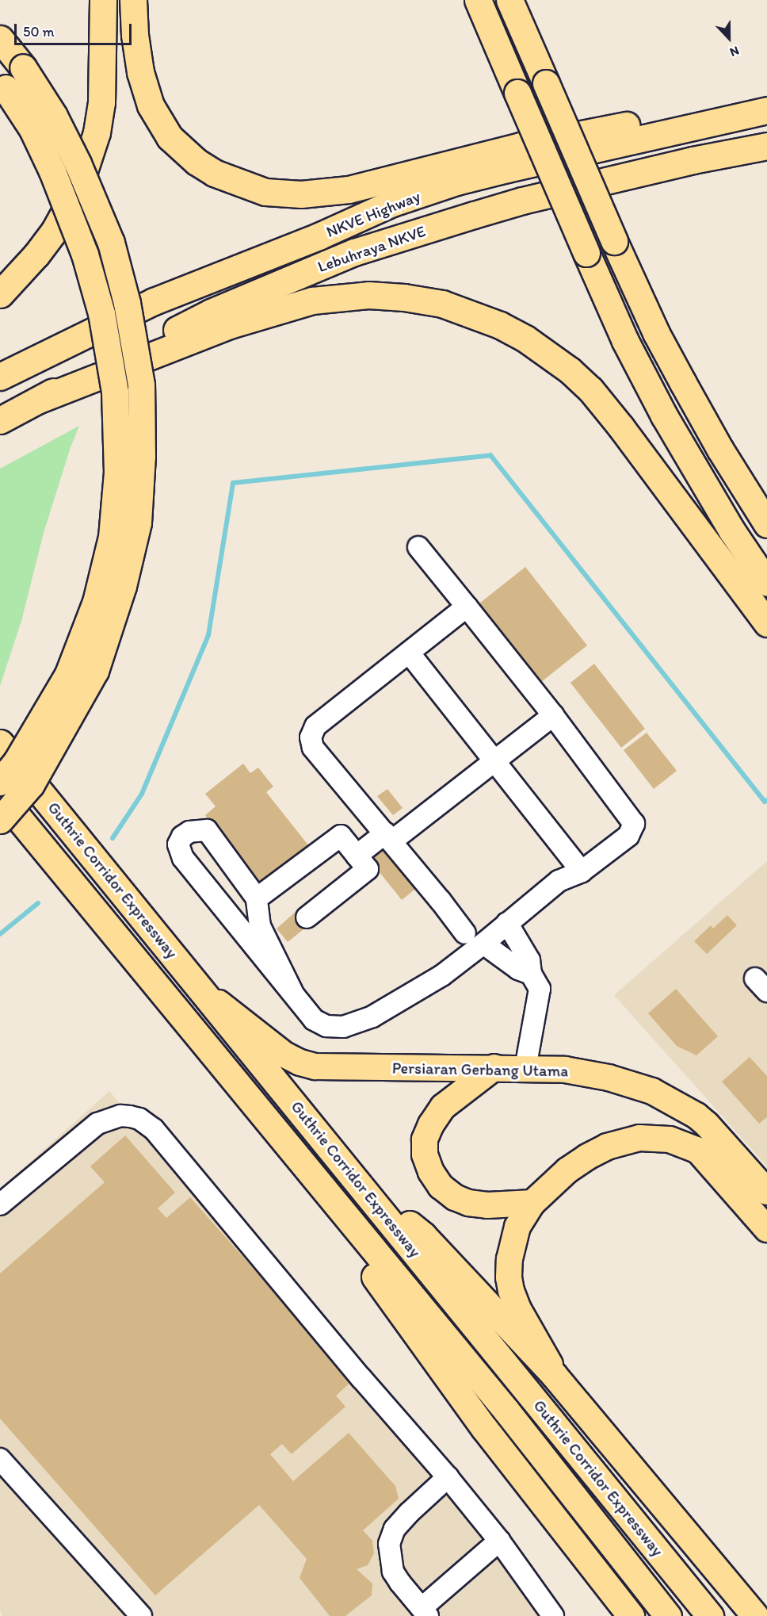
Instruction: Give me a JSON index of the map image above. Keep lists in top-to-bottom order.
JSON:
{
  "streets": {
    "highway": ["NKVE Highway", "Lebuhraya NKVE", "Guthrie Corridor Expressway"],
    "main road": ["Persiaran Gerbang Utama"]
  },
  "crossings": [
    ["Guthrie Corridor Expressway", "Persiaran Gerbang Utama"]
  ],
  "scale_bar": "50 m",
  "north": "bottom"
}
